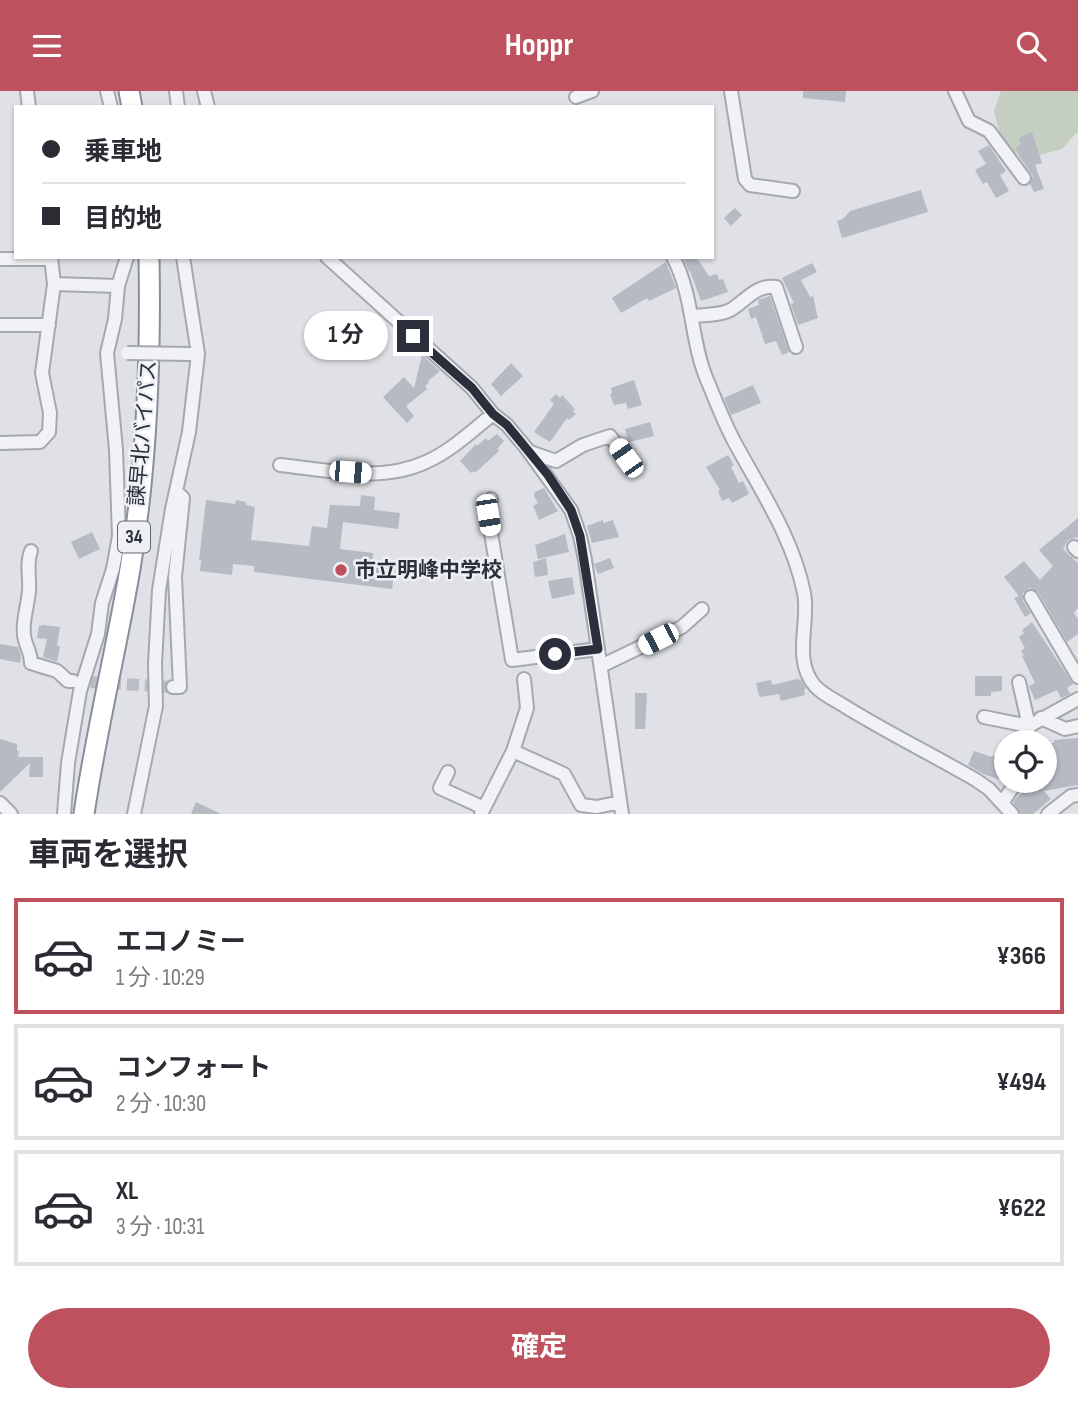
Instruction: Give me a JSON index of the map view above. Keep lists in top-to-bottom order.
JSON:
{
  "streets": {
    "highway": ["諫早北バイパス", "34"]
  },
  "places": ["市立明峰中学校"],
  "page": {
    "header": "Hoppr",
    "banner": ["乗車地", "目的地"],
    "bubble": "1 分",
    "heading": "車両を選択",
    "list": [
      {
        "name": "エコノミー",
        "note": "1 分 · 10:29",
        "value": "¥366"
      },
      {
        "name": "コンフォート",
        "note": "2 分 · 10:30",
        "value": "¥494"
      },
      {
        "name": "XL",
        "note": "3 分 · 10:31",
        "value": "¥622"
      }
    ],
    "buttons": "確定"
  }
}
